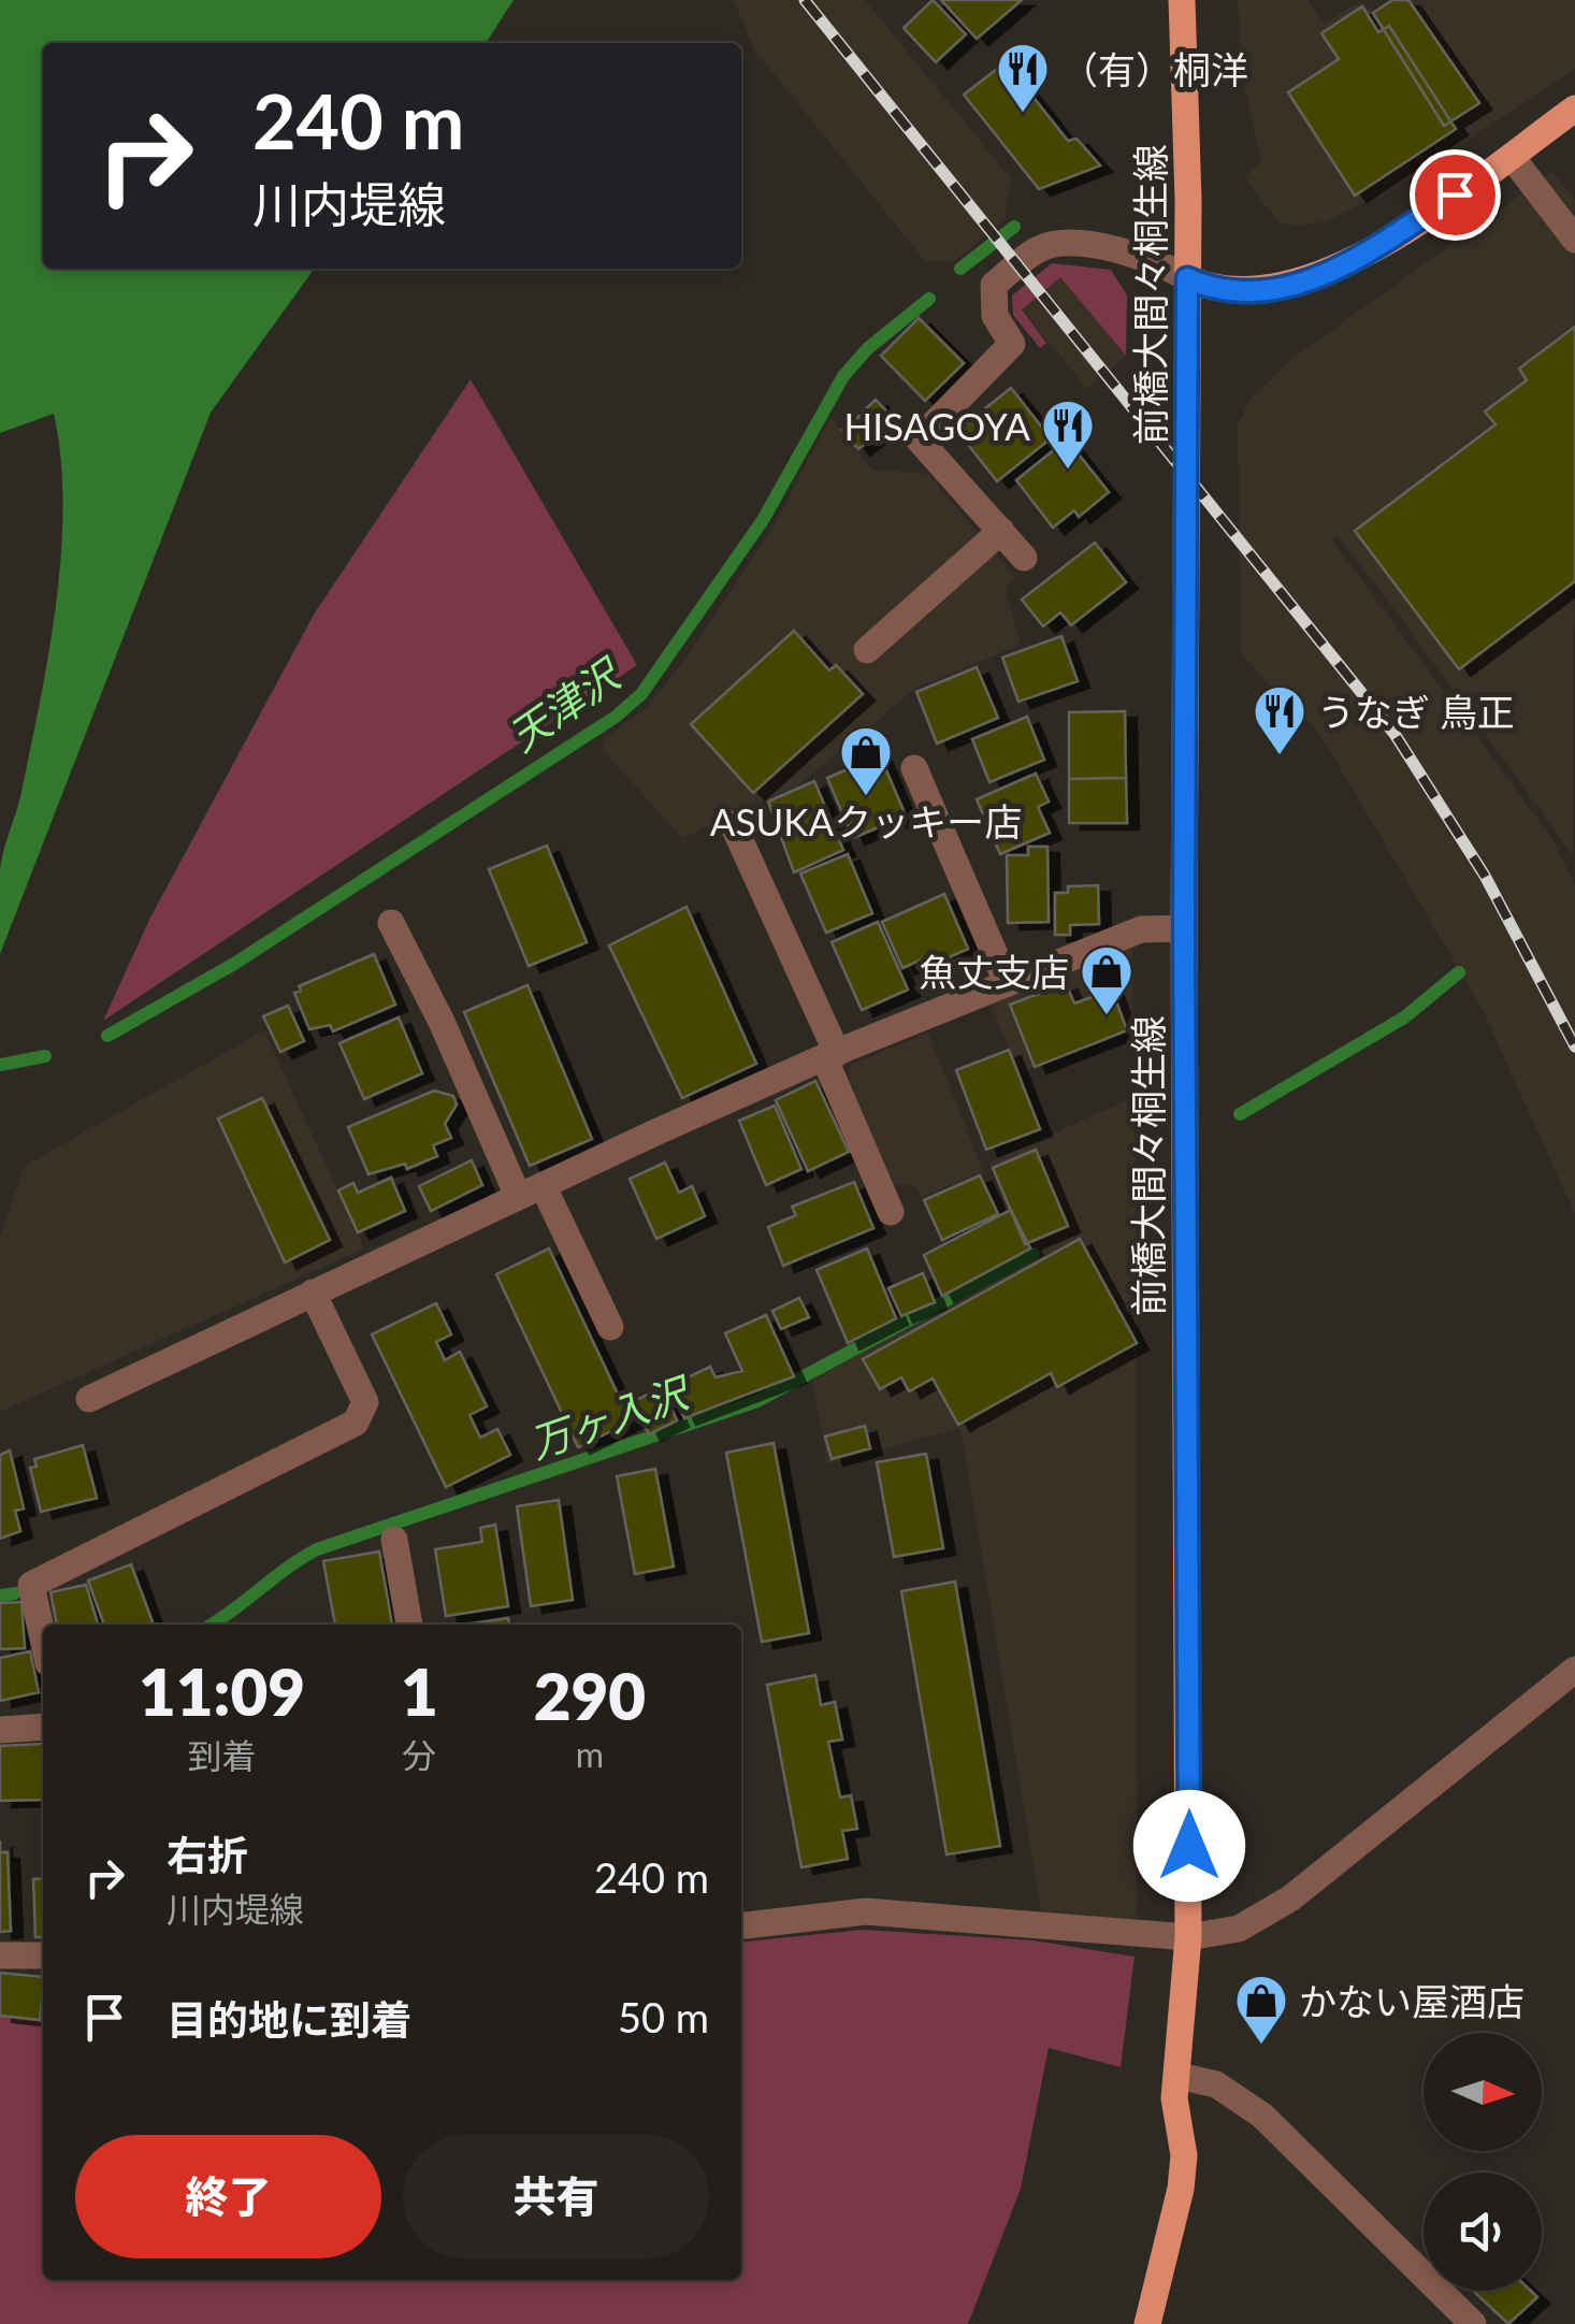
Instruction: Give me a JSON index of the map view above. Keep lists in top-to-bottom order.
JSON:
{
  "streets": {
    "main road": ["前橋大間々桐生線"]
  },
  "water": ["天津沢", "万ヶ入沢"],
  "places": {
    "restaurant": ["（有）桐洋", "HISAGOYA", "うなぎ 鳥正"],
    "shop": ["ASUKAクッキー店", "魚丈支店", "かない屋酒店"]
  },
  "north": "right",
  "page": {
    "turn": ["240 m", "川内堤線"],
    "eta": [
      "11:09",
      "到着",
      "1",
      "分",
      "290",
      "m"
    ],
    "list": [
      {
        "name": "右折",
        "note": "川内堤線",
        "value": "240 m"
      },
      {
        "name": "目的地に到着",
        "value": "50 m"
      }
    ],
    "buttons": ["終了", "共有"]
  }
}
